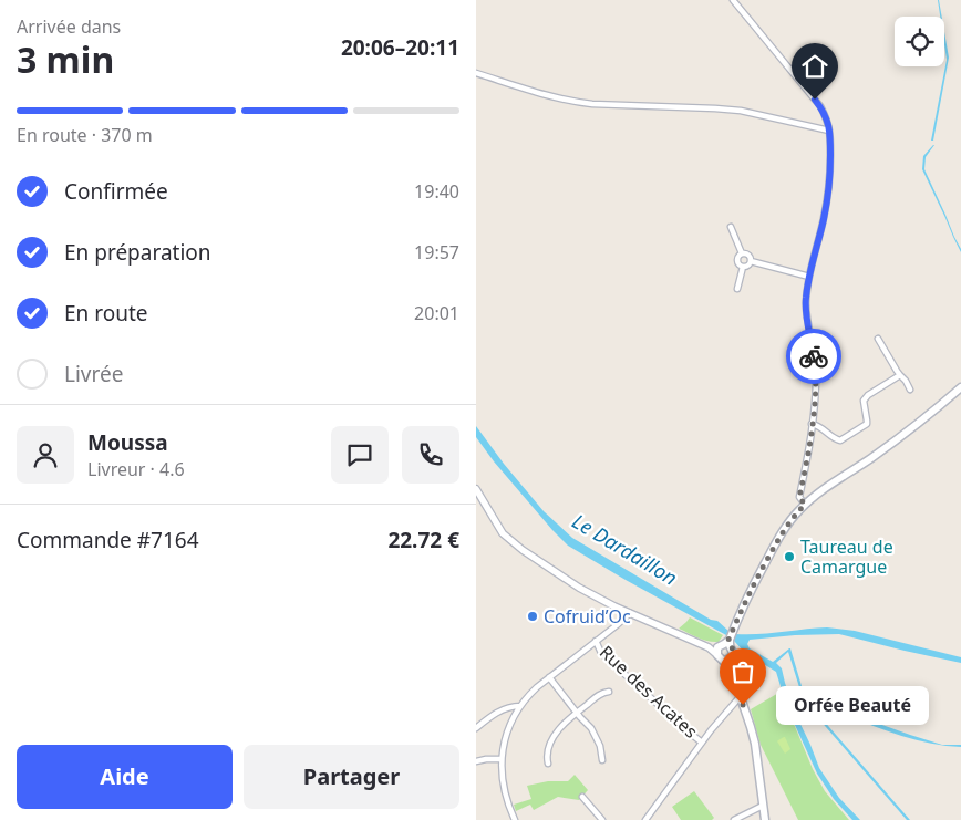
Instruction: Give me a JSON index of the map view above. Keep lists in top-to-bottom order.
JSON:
{
  "streets": {
    "street": ["Rue des Acates"]
  },
  "water": ["Le Dardaillon"],
  "places": ["Taureau de Camargue", "Cofruid’Oc", "Orfée Beauté"],
  "page": {
    "heading": ["3 min", "Arrivée dans", "20:06–20:11"],
    "panel": [
      "Moussa",
      "Livreur · 4.6",
      "Commande #7164",
      "22.72 €"
    ],
    "bar": "En route · 370 m",
    "list": [
      ["Confirmée", "19:40"],
      ["En préparation", "19:57"],
      ["En route", "20:01"],
      "Livrée"
    ],
    "bubble": "Orfée Beauté",
    "buttons": ["Aide", "Partager"]
  }
}
